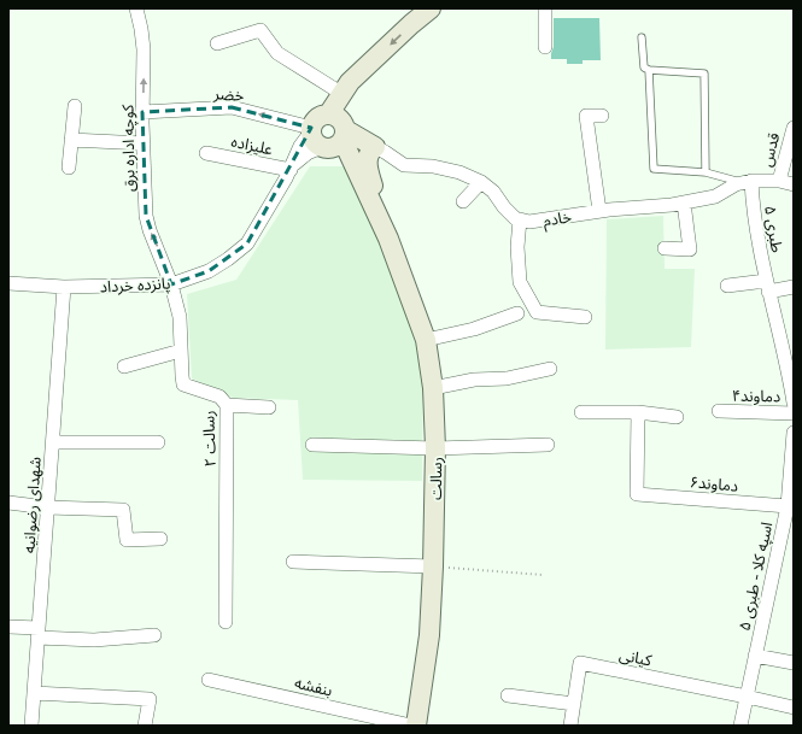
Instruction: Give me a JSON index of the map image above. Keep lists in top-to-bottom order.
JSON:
{
  "streets": {
    "main road": ["خادم", "رسالت"],
    "street": [
      "خضر",
      "علیزاده",
      "کوچه اداره برق",
      "قدس",
      "طبری ۵",
      "پانزده خرداد",
      "دماوند۴",
      "رسالت ۲",
      "دماوند۶",
      "شهدای رضوانیه",
      "اسپه کلا - طبری ۵",
      "کیانی",
      "بنفشه"
    ]
  },
  "crossings": [
    ["خضر", "کوچه اداره برق"],
    ["خضر", "خادم"],
    ["خضر", "پانزده خرداد"],
    ["خضر", "رسالت"],
    ["علیزاده", "پانزده خرداد"],
    ["کوچه اداره برق", "پانزده خرداد"],
    ["کوچه اداره برق", "رسالت ۲"],
    ["قدس", "خادم"],
    ["خادم", "طبری ۵"],
    ["خادم", "پانزده خرداد"],
    ["خادم", "رسالت"],
    ["پانزده خرداد", "رسالت ۲"],
    ["پانزده خرداد", "رسالت"],
    ["پانزده خرداد", "شهدای رضوانیه"],
    ["دماوند۶", "اسپه کلا - طبری ۵"],
    ["اسپه کلا - طبری ۵", "کیانی"]
  ],
  "one_way": ["خضر", "کوچه اداره برق"]
}
